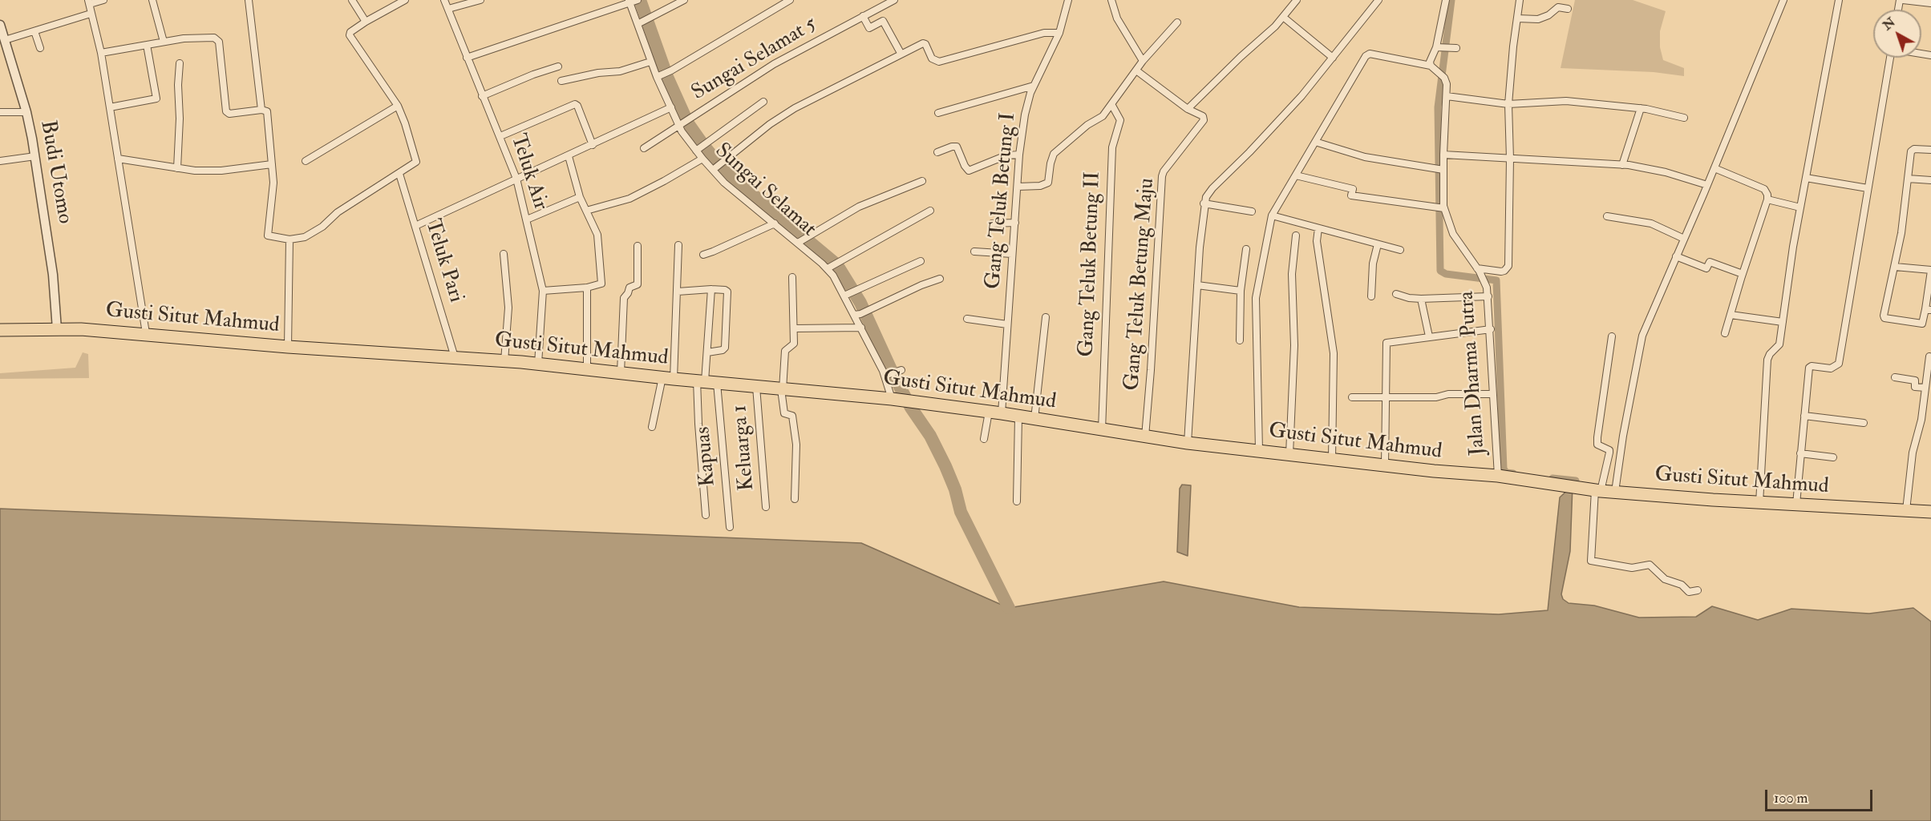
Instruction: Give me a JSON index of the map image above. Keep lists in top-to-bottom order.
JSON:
{
  "streets": {
    "highway": ["Gusti Situt Mahmud"],
    "street": [
      "Sungai Selamat 5",
      "Budi Utomo",
      "Teluk Air",
      "Sungai Selamat",
      "Gang Teluk Betung I",
      "Teluk Pari",
      "Gang Teluk Betung II",
      "Gang Teluk Betung Maju",
      "Jalan Dharma Putra",
      "Keluarga 1",
      "Kapuas"
    ]
  },
  "crossings": [
    ["Sungai Selamat 5", "Sungai Selamat"],
    ["Budi Utomo", "Gusti Situt Mahmud"],
    ["Teluk Air", "Gusti Situt Mahmud"],
    ["Sungai Selamat", "Gusti Situt Mahmud"],
    ["Gang Teluk Betung I", "Gusti Situt Mahmud"],
    ["Teluk Pari", "Gusti Situt Mahmud"],
    ["Gang Teluk Betung II", "Gusti Situt Mahmud"],
    ["Gang Teluk Betung Maju", "Gusti Situt Mahmud"],
    ["Gusti Situt Mahmud", "Jalan Dharma Putra"],
    ["Gusti Situt Mahmud", "Keluarga 1"],
    ["Gusti Situt Mahmud", "Kapuas"]
  ],
  "scale_bar": "100 m",
  "north": "top left"
}
